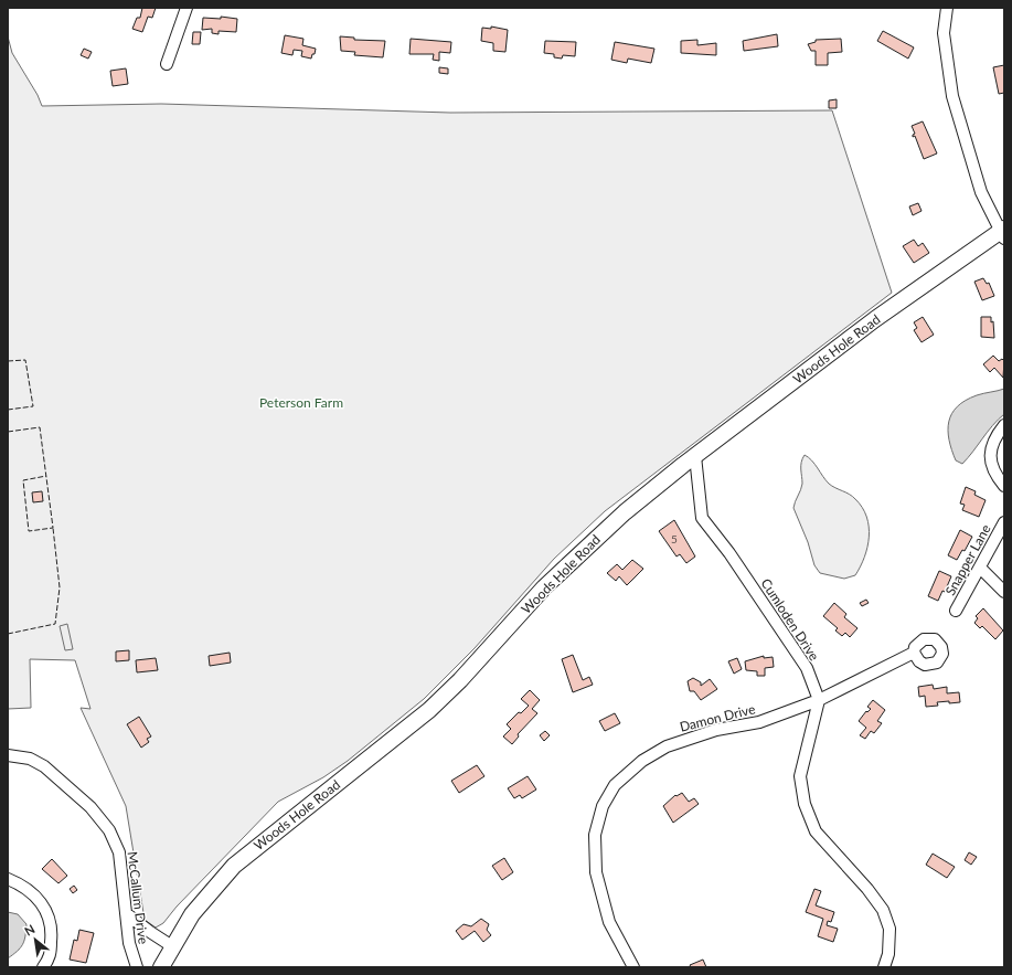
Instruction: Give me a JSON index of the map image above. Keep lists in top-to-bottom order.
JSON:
{
  "streets": {
    "highway": ["Woods Hole Road"],
    "street": [
      "Snapper Lane",
      "Cumloden Drive",
      "Damon Drive",
      "McCallum Drive"
    ]
  },
  "crossings": [
    ["Woods Hole Road", "Cumloden Drive"],
    ["Woods Hole Road", "McCallum Drive"],
    ["Cumloden Drive", "Damon Drive"]
  ],
  "parks": ["Peterson Farm"],
  "house_numbers": ["5"],
  "north": "top left"
}
